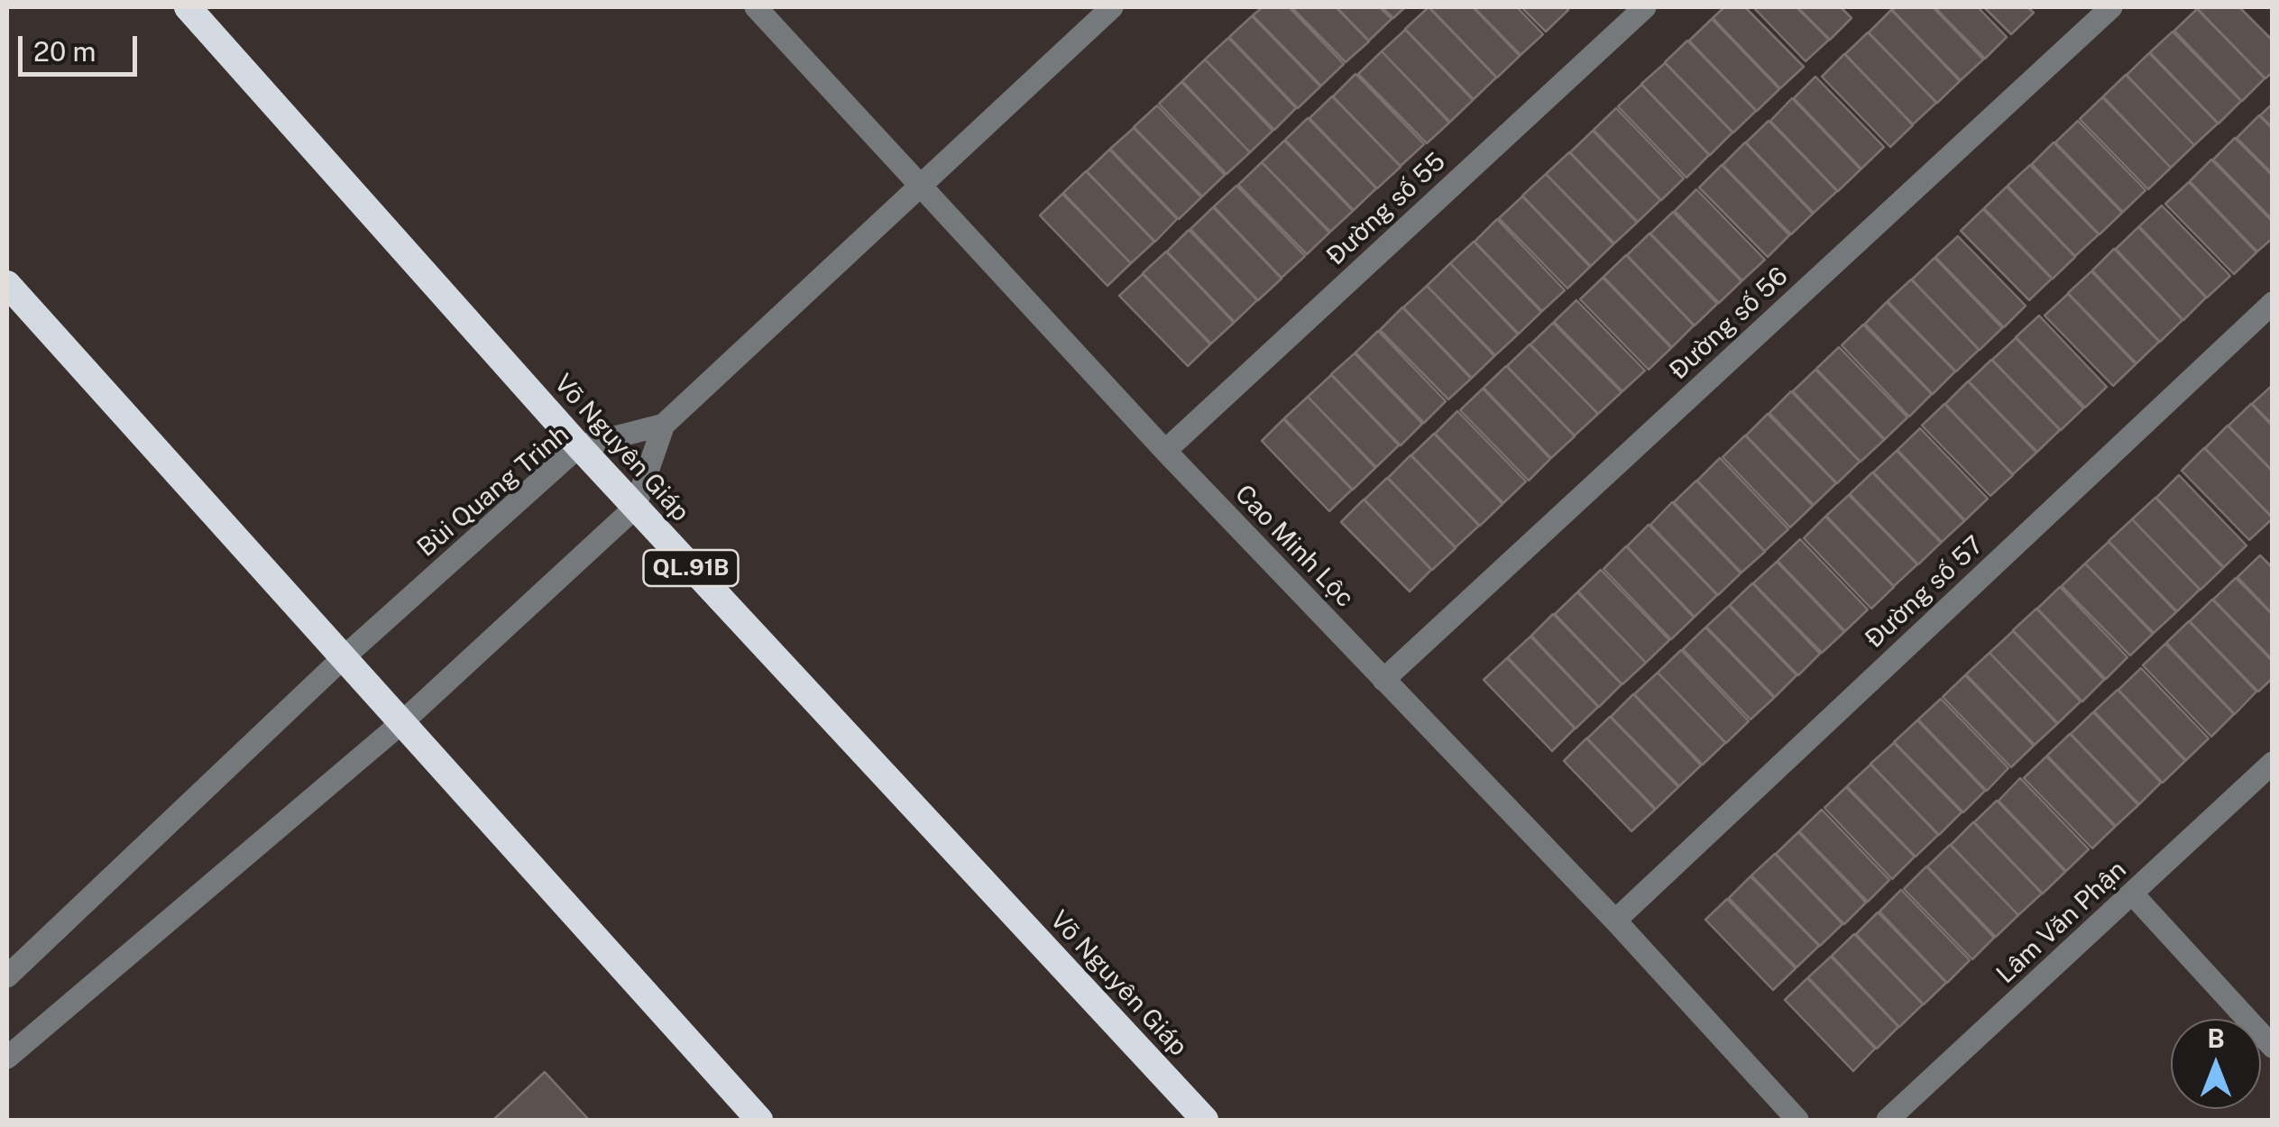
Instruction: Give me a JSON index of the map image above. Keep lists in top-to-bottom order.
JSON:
{
  "streets": {
    "highway": ["Võ Nguyên Giáp", "QL.91B"],
    "street": [
      "Đường số 55",
      "Đường số 56",
      "Bùi Quang Trinh",
      "Cao Minh Lộc",
      "Đường số 57",
      "Lâm Văn Phận"
    ]
  },
  "crossings": [
    ["Đường số 55", "Cao Minh Lộc"],
    ["Đường số 56", "Cao Minh Lộc"],
    ["Võ Nguyên Giáp", "Bùi Quang Trinh"],
    ["Bùi Quang Trinh", "Cao Minh Lộc"],
    ["Cao Minh Lộc", "Đường số 57"]
  ],
  "scale_bar": "20 m",
  "north": "top"
}
